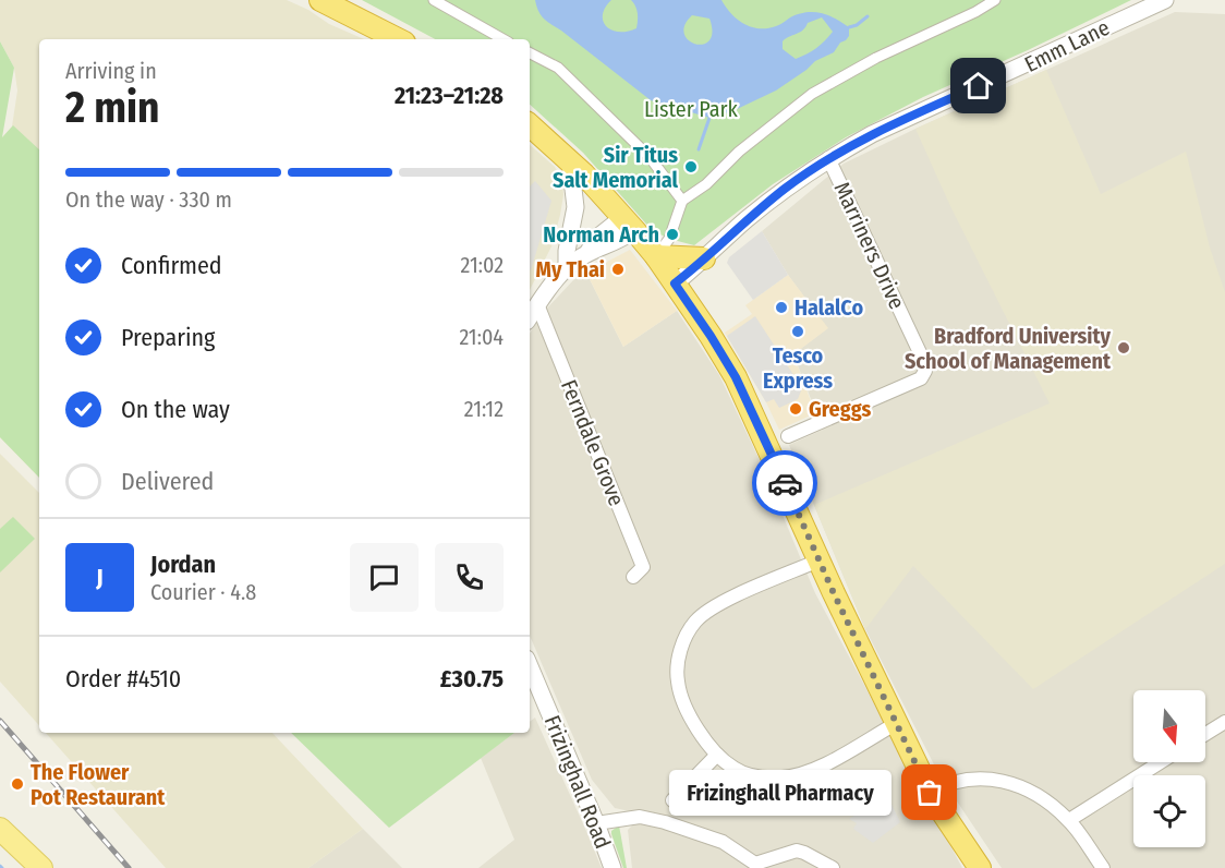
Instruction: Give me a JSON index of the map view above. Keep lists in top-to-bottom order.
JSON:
{
  "streets": {
    "street": [
      "Emm Lane",
      "Marriners Drive",
      "Ferndale Grove",
      "Frizinghall Road"
    ]
  },
  "crossings": [
    ["Emm Lane", "Marriners Drive"]
  ],
  "parks": ["Lister Park"],
  "places": [
    "Sir Titus Salt Memorial",
    "Norman Arch",
    "My Thai",
    "HalalCo",
    "Tesco Express",
    "Bradford University School of Management",
    "Greggs",
    "The Flower Pot Restaurant",
    "Frizinghall Pharmacy"
  ],
  "north": "bottom",
  "page": {
    "heading": ["2 min", "Arriving in", "21:23–21:28"],
    "panel": [
      "Jordan",
      "Courier · 4.8",
      "Order #4510",
      "£30.75"
    ],
    "bar": "On the way · 330 m",
    "list": [
      ["Confirmed", "21:02"],
      ["Preparing", "21:04"],
      ["On the way", "21:12"],
      "Delivered"
    ],
    "round": "J",
    "bubble": "Frizinghall Pharmacy"
  }
}
